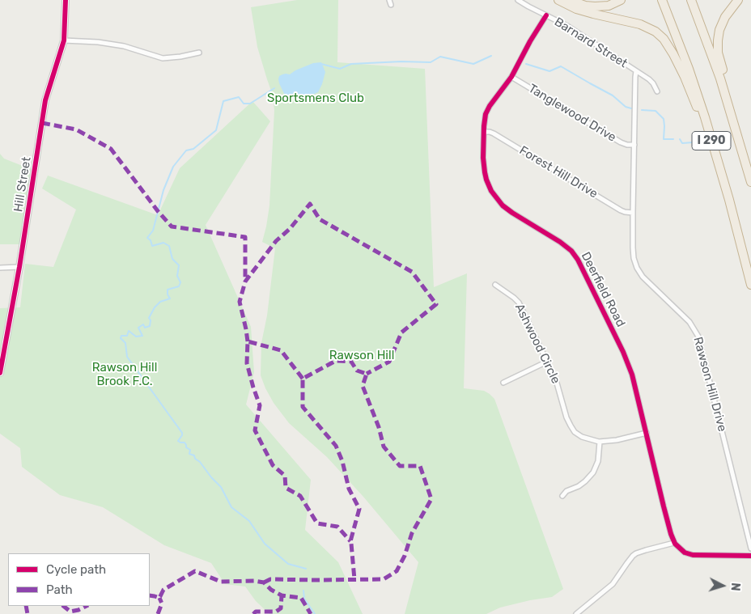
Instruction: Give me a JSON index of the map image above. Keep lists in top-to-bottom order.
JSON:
{
  "streets": {
    "highway": ["I 290"],
    "street": [
      "Barnard Street",
      "Tanglewood Drive",
      "Forest Hill Drive",
      "Hill Street",
      "Deerfield Road",
      "Ashwood Circle",
      "Rawson Hill Drive"
    ]
  },
  "crossings": [
    ["Barnard Street", "Deerfield Road"],
    ["Barnard Street", "Rawson Hill Drive"],
    ["Tanglewood Drive", "Deerfield Road"],
    ["Tanglewood Drive", "Rawson Hill Drive"],
    ["Forest Hill Drive", "Deerfield Road"],
    ["Forest Hill Drive", "Rawson Hill Drive"],
    ["Deerfield Road", "Ashwood Circle"]
  ],
  "parks": ["Sportsmens Club", "Rawson Hill", "Rawson Hill Brook F.C."],
  "legend": ["Cycle path", "Path"],
  "north": "right"
}
